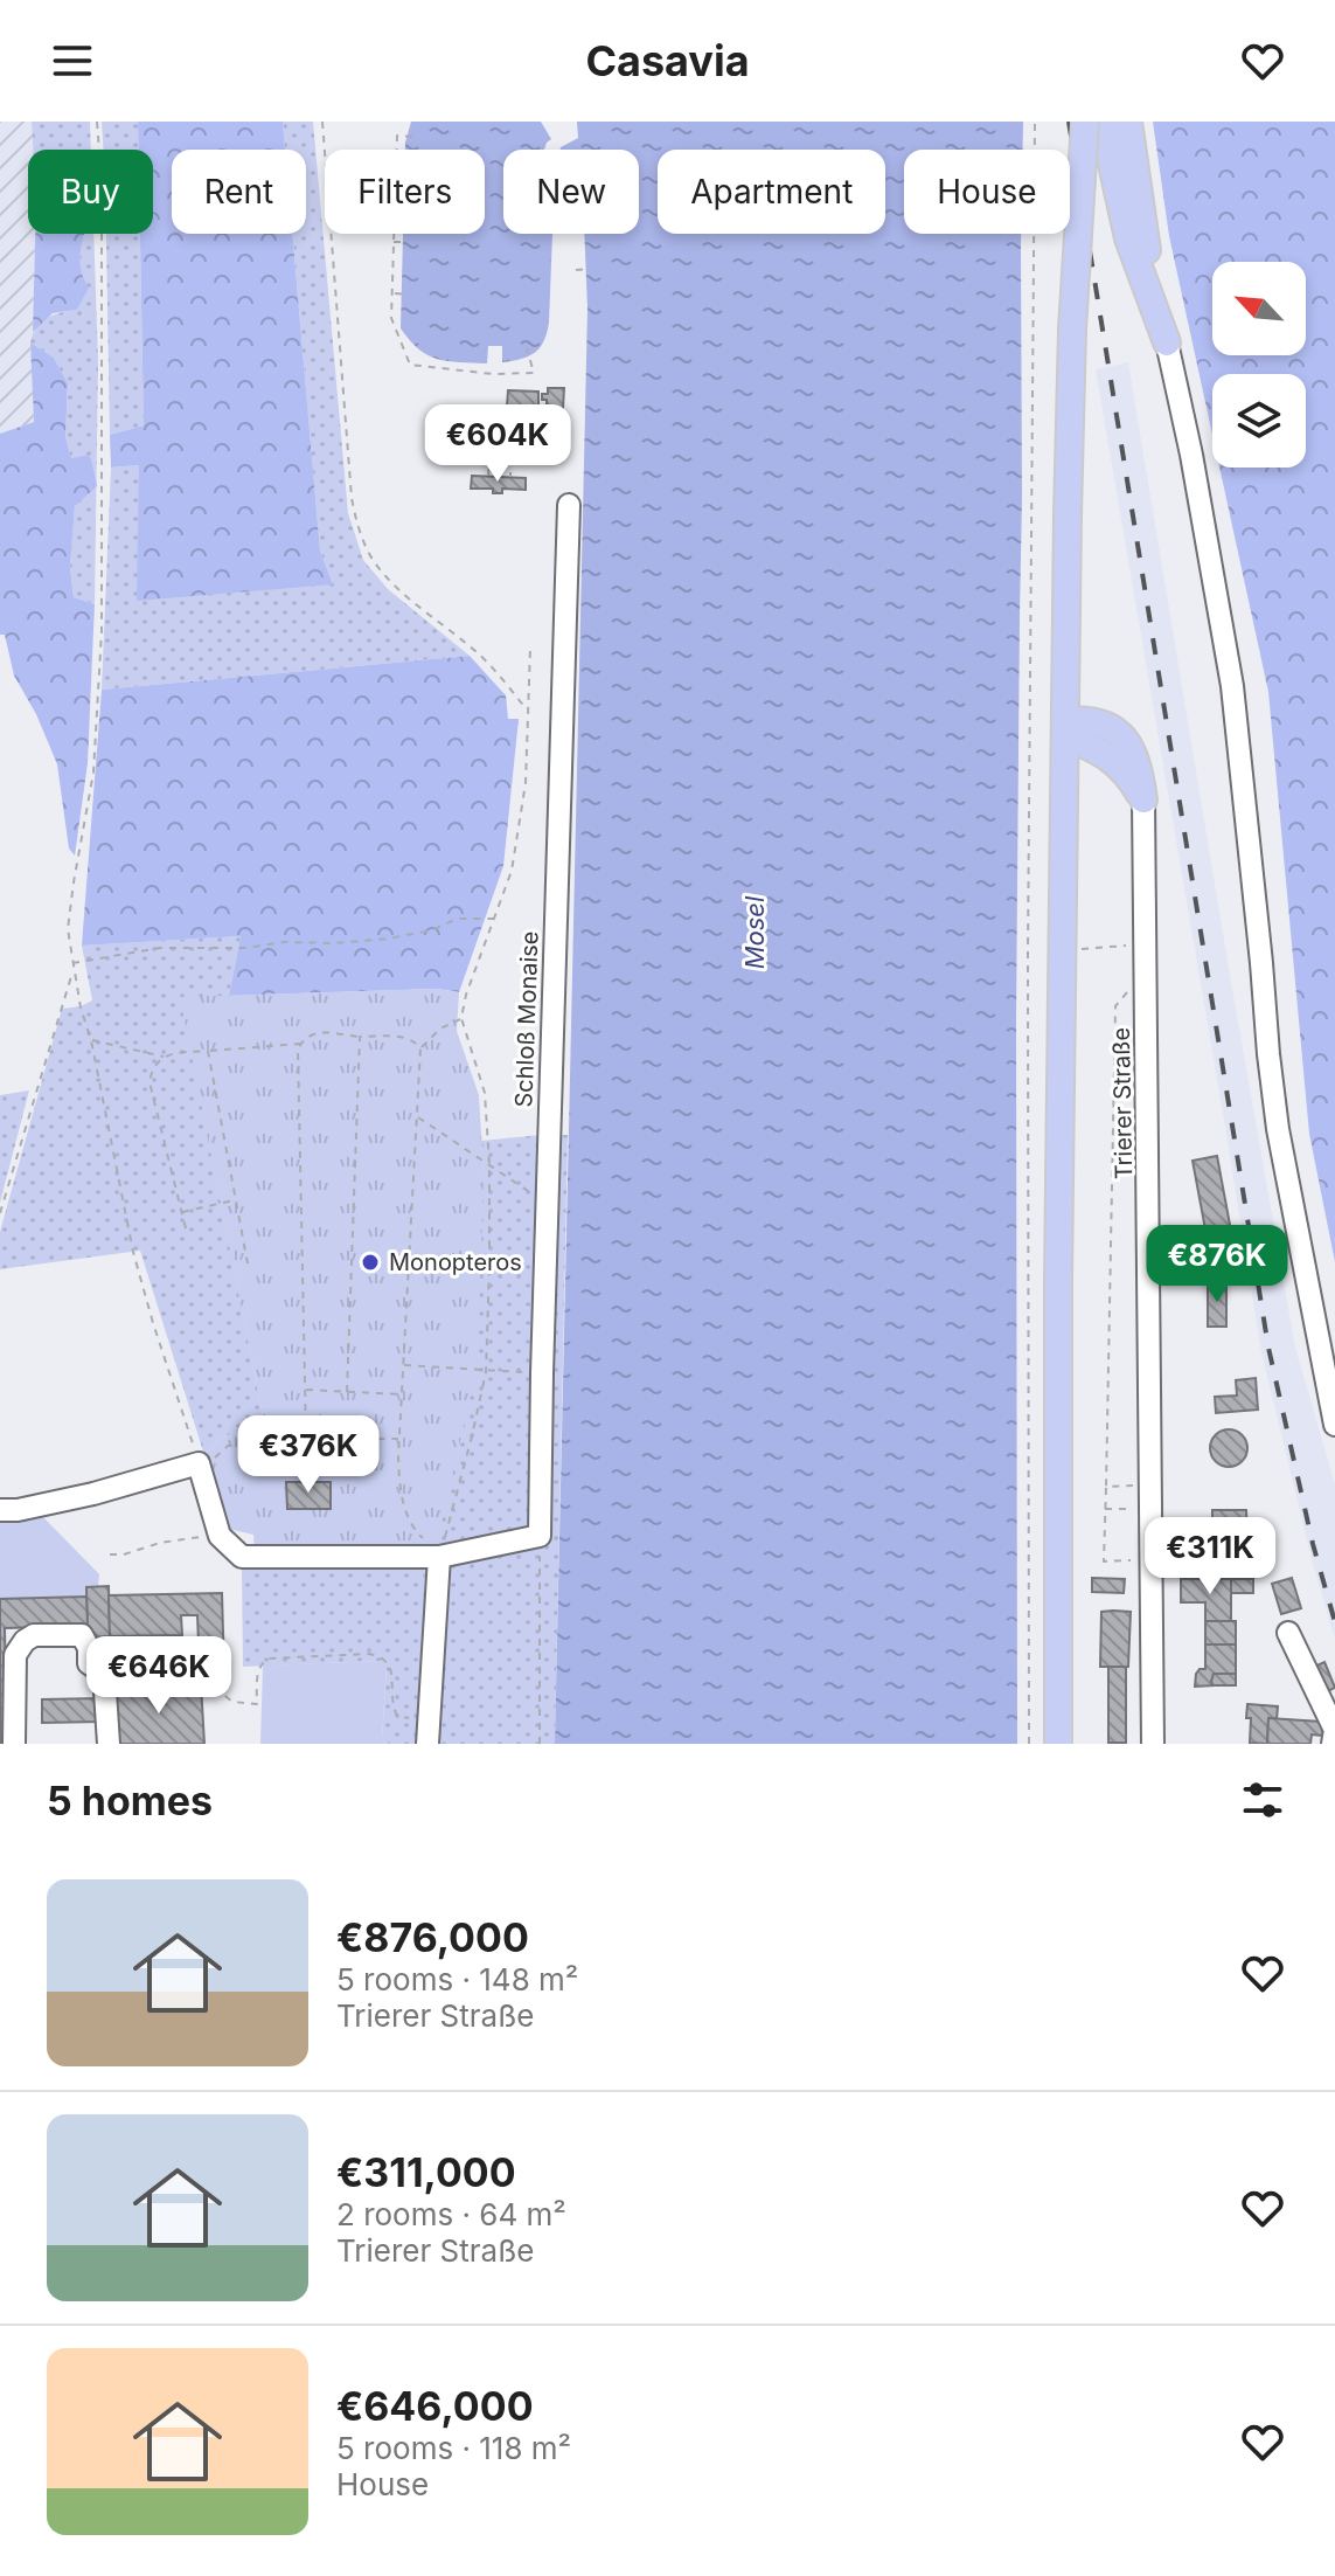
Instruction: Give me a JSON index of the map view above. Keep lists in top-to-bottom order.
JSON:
{
  "streets": {
    "street": ["Schloß Monaise", "Trierer Straße"]
  },
  "water": ["Mosel"],
  "places": ["Monopteros"],
  "north": "top left",
  "page": {
    "header": "Casavia",
    "chip": [
      "Buy",
      "Rent",
      "Filters",
      "New",
      "Apartment",
      "House"
    ],
    "price": [
      "€604K",
      "€876K",
      "€376K",
      "€311K",
      "€646K"
    ],
    "heading": "5 homes",
    "list": [
      {
        "name": "€876,000",
        "note": "5 rooms · 148 m² · Trierer Straße"
      },
      {
        "name": "€311,000",
        "note": "2 rooms · 64 m² · Trierer Straße"
      },
      {
        "name": "€646,000",
        "note": "5 rooms · 118 m² · House"
      }
    ]
  }
}
